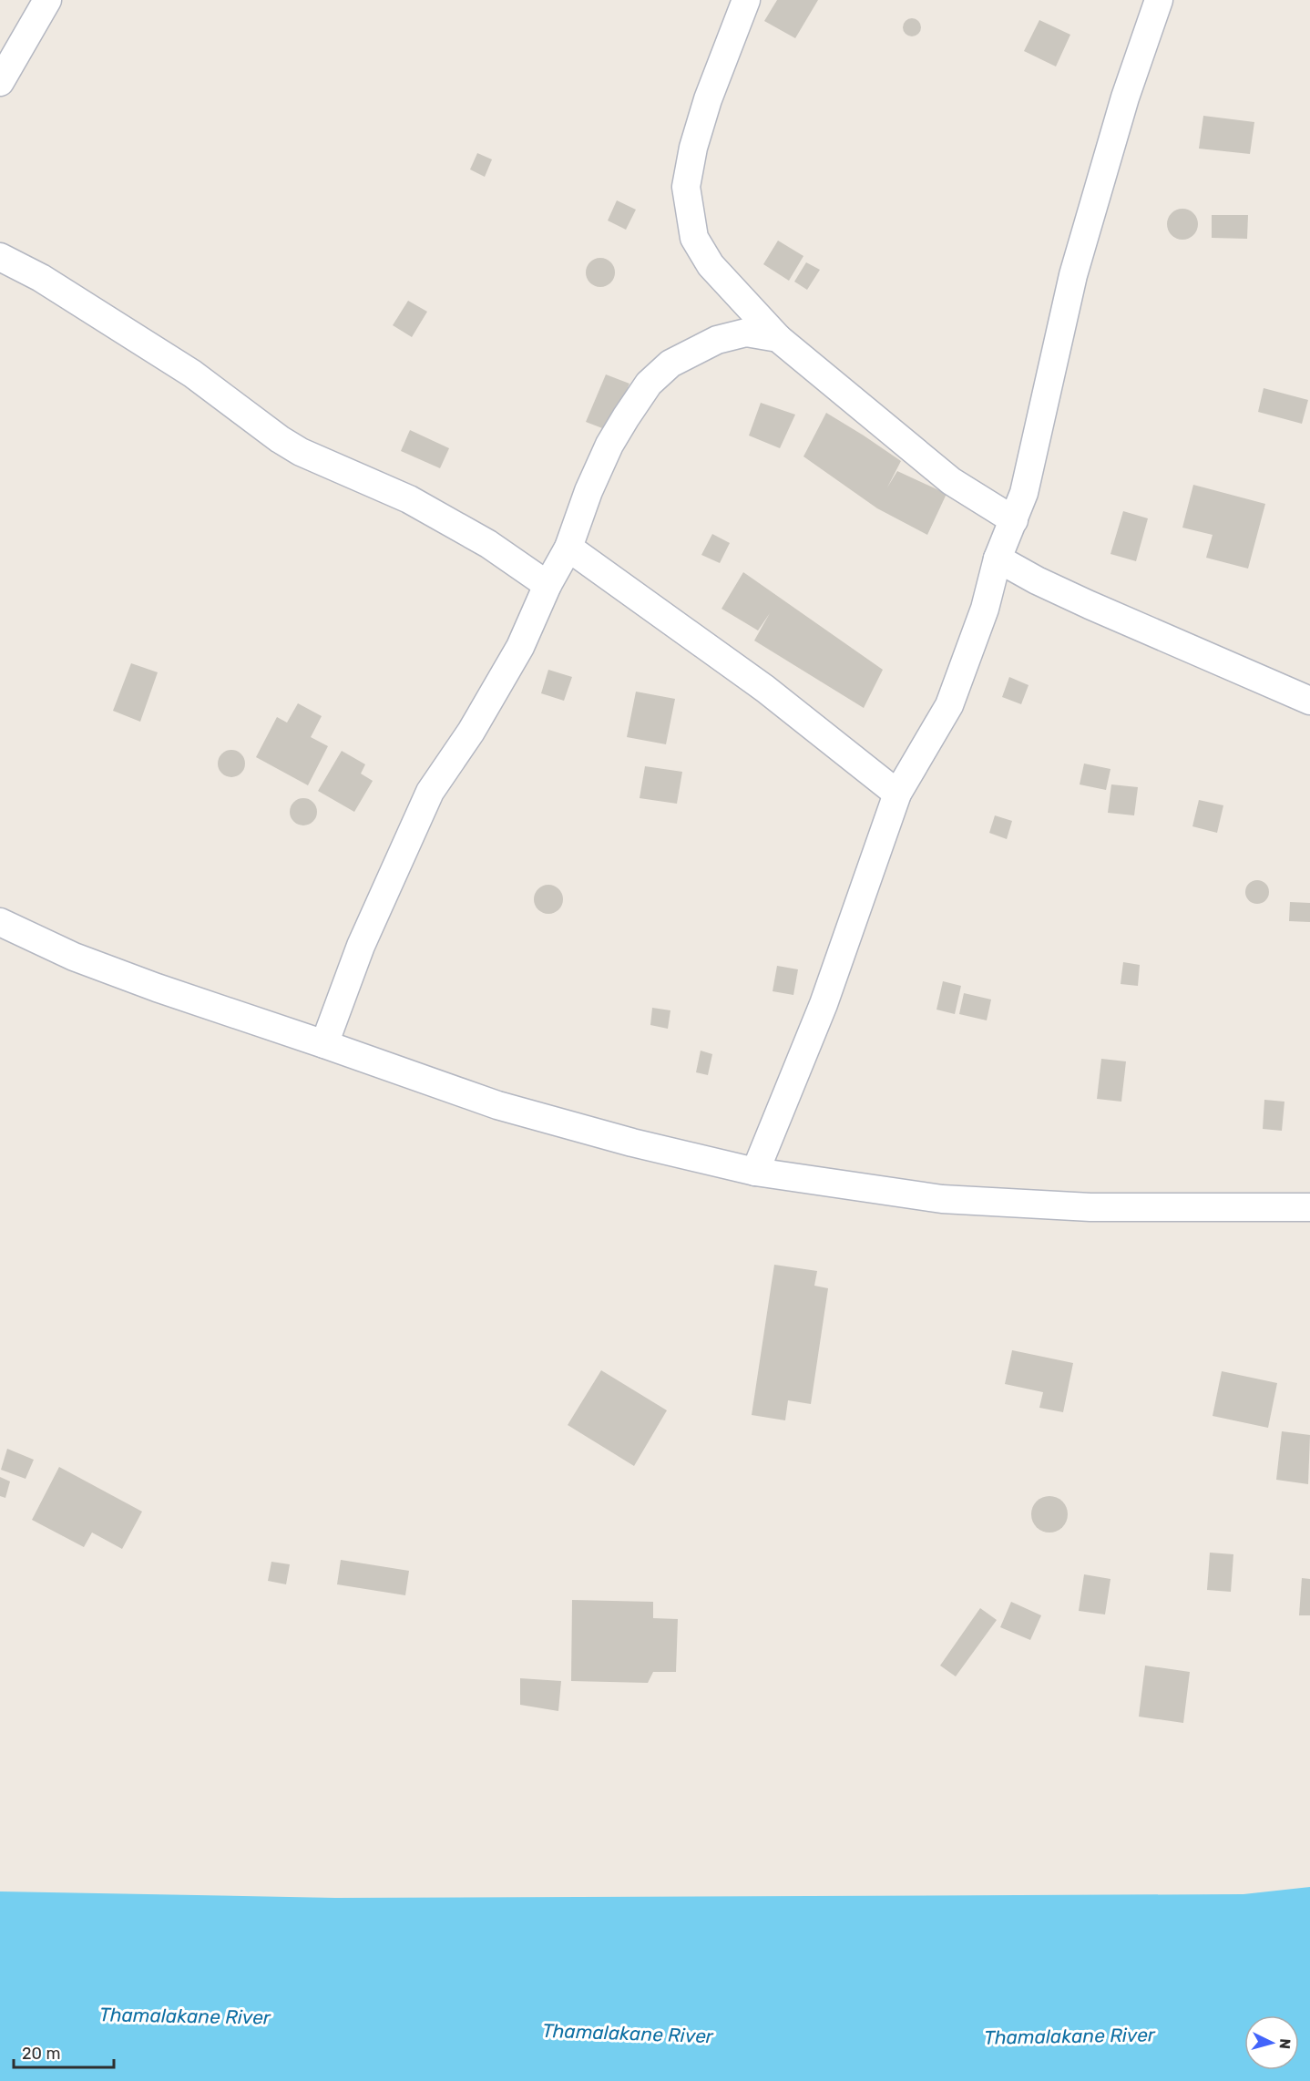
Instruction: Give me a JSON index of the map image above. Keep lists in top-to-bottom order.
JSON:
{
  "water": ["Thamalakane River"],
  "scale_bar": "20 m",
  "north": "right"
}
